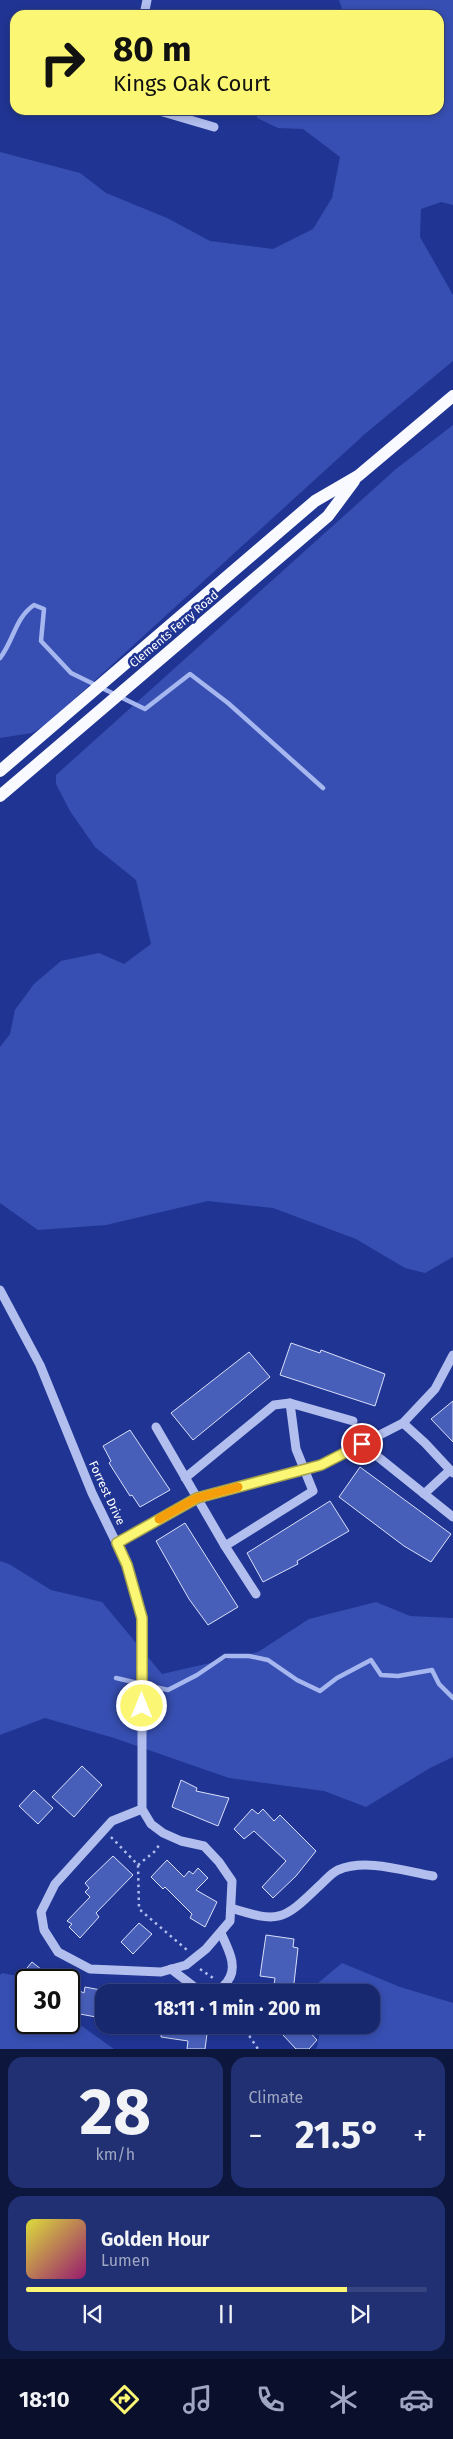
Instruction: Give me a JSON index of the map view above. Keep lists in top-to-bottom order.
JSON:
{
  "streets": {
    "main road": ["Clements Ferry Road"],
    "street": ["Forrest Drive"]
  },
  "page": {
    "turn": ["80 m", "Kings Oak Court"],
    "limit": "30",
    "trip": "18:11 · 1 min · 200 m",
    "tile": [
      ["28", "km/h"],
      "Climate"
    ],
    "heat": ["−", "21.5°", "+"],
    "song": ["Golden Hour", "Lumen"],
    "tabs": "18:10"
  }
}
